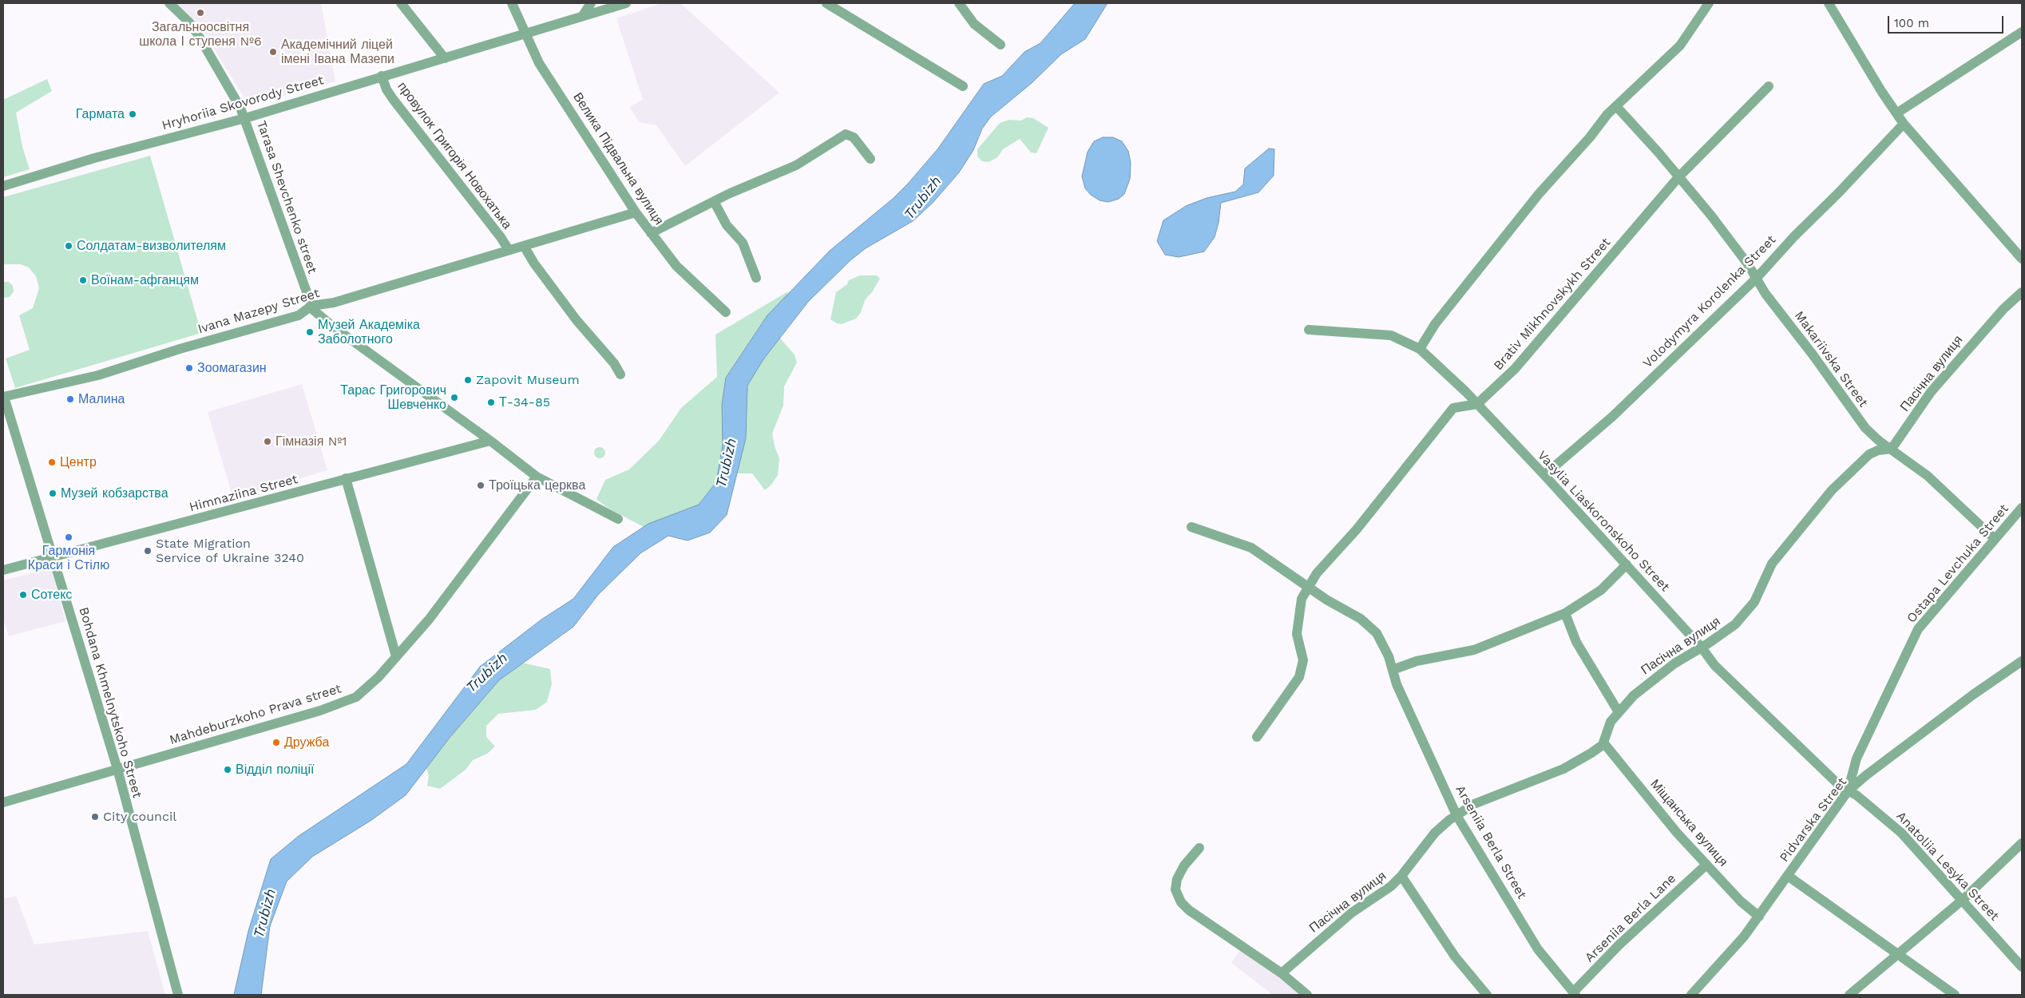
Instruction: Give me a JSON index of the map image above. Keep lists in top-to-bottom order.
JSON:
{
  "streets": {
    "street": [
      "Hryhoriia Skovorody Street",
      "провулок Григорія Новохатька",
      "Велика Підвальна вулиця",
      "Tarasa Shevchenko street",
      "Volodymyra Korolenka Street",
      "Brativ Mikhnovskykh Street",
      "Ivana Mazepy Street",
      "Makariivska Street",
      "Пасічна вулиця",
      "Himnaziina Street",
      "Vasylia Liaskoronskoho Street",
      "Ostapa Levchuka Street",
      "Bohdana Khmelnytskoho Street",
      "Mahdeburzkoho Prava street",
      "Pidvarska Street",
      "Міщанська вулиця",
      "Arseniia Berla Street",
      "Anatoliia Lesyka Street",
      "Arseniia Berla Lane"
    ]
  },
  "crossings": [
    ["Hryhoriia Skovorody Street", "провулок Григорія Новохатька"],
    ["Hryhoriia Skovorody Street", "Велика Підвальна вулиця"],
    ["Hryhoriia Skovorody Street", "Tarasa Shevchenko street"],
    ["провулок Григорія Новохатька", "Ivana Mazepy Street"],
    ["Велика Підвальна вулиця", "Ivana Mazepy Street"],
    ["Tarasa Shevchenko street", "Ivana Mazepy Street"],
    ["Tarasa Shevchenko street", "Himnaziina Street"],
    ["Tarasa Shevchenko street", "Mahdeburzkoho Prava street"],
    ["Volodymyra Korolenka Street", "Makariivska Street"],
    ["Volodymyra Korolenka Street", "Vasylia Liaskoronskoho Street"],
    ["Brativ Mikhnovskykh Street", "Makariivska Street"],
    ["Brativ Mikhnovskykh Street", "Vasylia Liaskoronskoho Street"],
    ["Ivana Mazepy Street", "Bohdana Khmelnytskoho Street"],
    ["Makariivska Street", "Пасічна вулиця"],
    ["Makariivska Street", "Ostapa Levchuka Street"],
    ["Пасічна вулиця", "Vasylia Liaskoronskoho Street"],
    ["Пасічна вулиця", "Міщанська вулиця"],
    ["Пасічна вулиця", "Arseniia Berla Street"],
    ["Himnaziina Street", "Bohdana Khmelnytskoho Street"],
    ["Vasylia Liaskoronskoho Street", "Ostapa Levchuka Street"],
    ["Vasylia Liaskoronskoho Street", "Pidvarska Street"],
    ["Vasylia Liaskoronskoho Street", "Anatoliia Lesyka Street"],
    ["Ostapa Levchuka Street", "Pidvarska Street"],
    ["Ostapa Levchuka Street", "Anatoliia Lesyka Street"],
    ["Bohdana Khmelnytskoho Street", "Mahdeburzkoho Prava street"],
    ["Pidvarska Street", "Міщанська вулиця"],
    ["Pidvarska Street", "Anatoliia Lesyka Street"],
    ["Міщанська вулиця", "Arseniia Berla Lane"],
    ["Arseniia Berla Street", "Arseniia Berla Lane"]
  ],
  "water": ["Trubizh"],
  "places": [
    "Загальноосвітня школа І ступеня №6",
    "Академічний ліцей імені Івана Мазепи",
    "Гармата",
    "Солдатам-визволителям",
    "Воїнам-афганцям",
    "Музей Академіка Заболотного",
    "Зоомагазин",
    "Zapovit Museum",
    "Тарас Григорович Шевченко",
    "Малина",
    "Т-34-85",
    "Гімназія №1",
    "Центр",
    "Троїцька церква",
    "Музей кобзарства",
    "Гармонія Краси і Стілю",
    "State Migration Service of Ukraine 3240",
    "Сотекс",
    "Дружба",
    "Відділ поліції",
    "City council"
  ],
  "scale_bar": "100 m"
}
